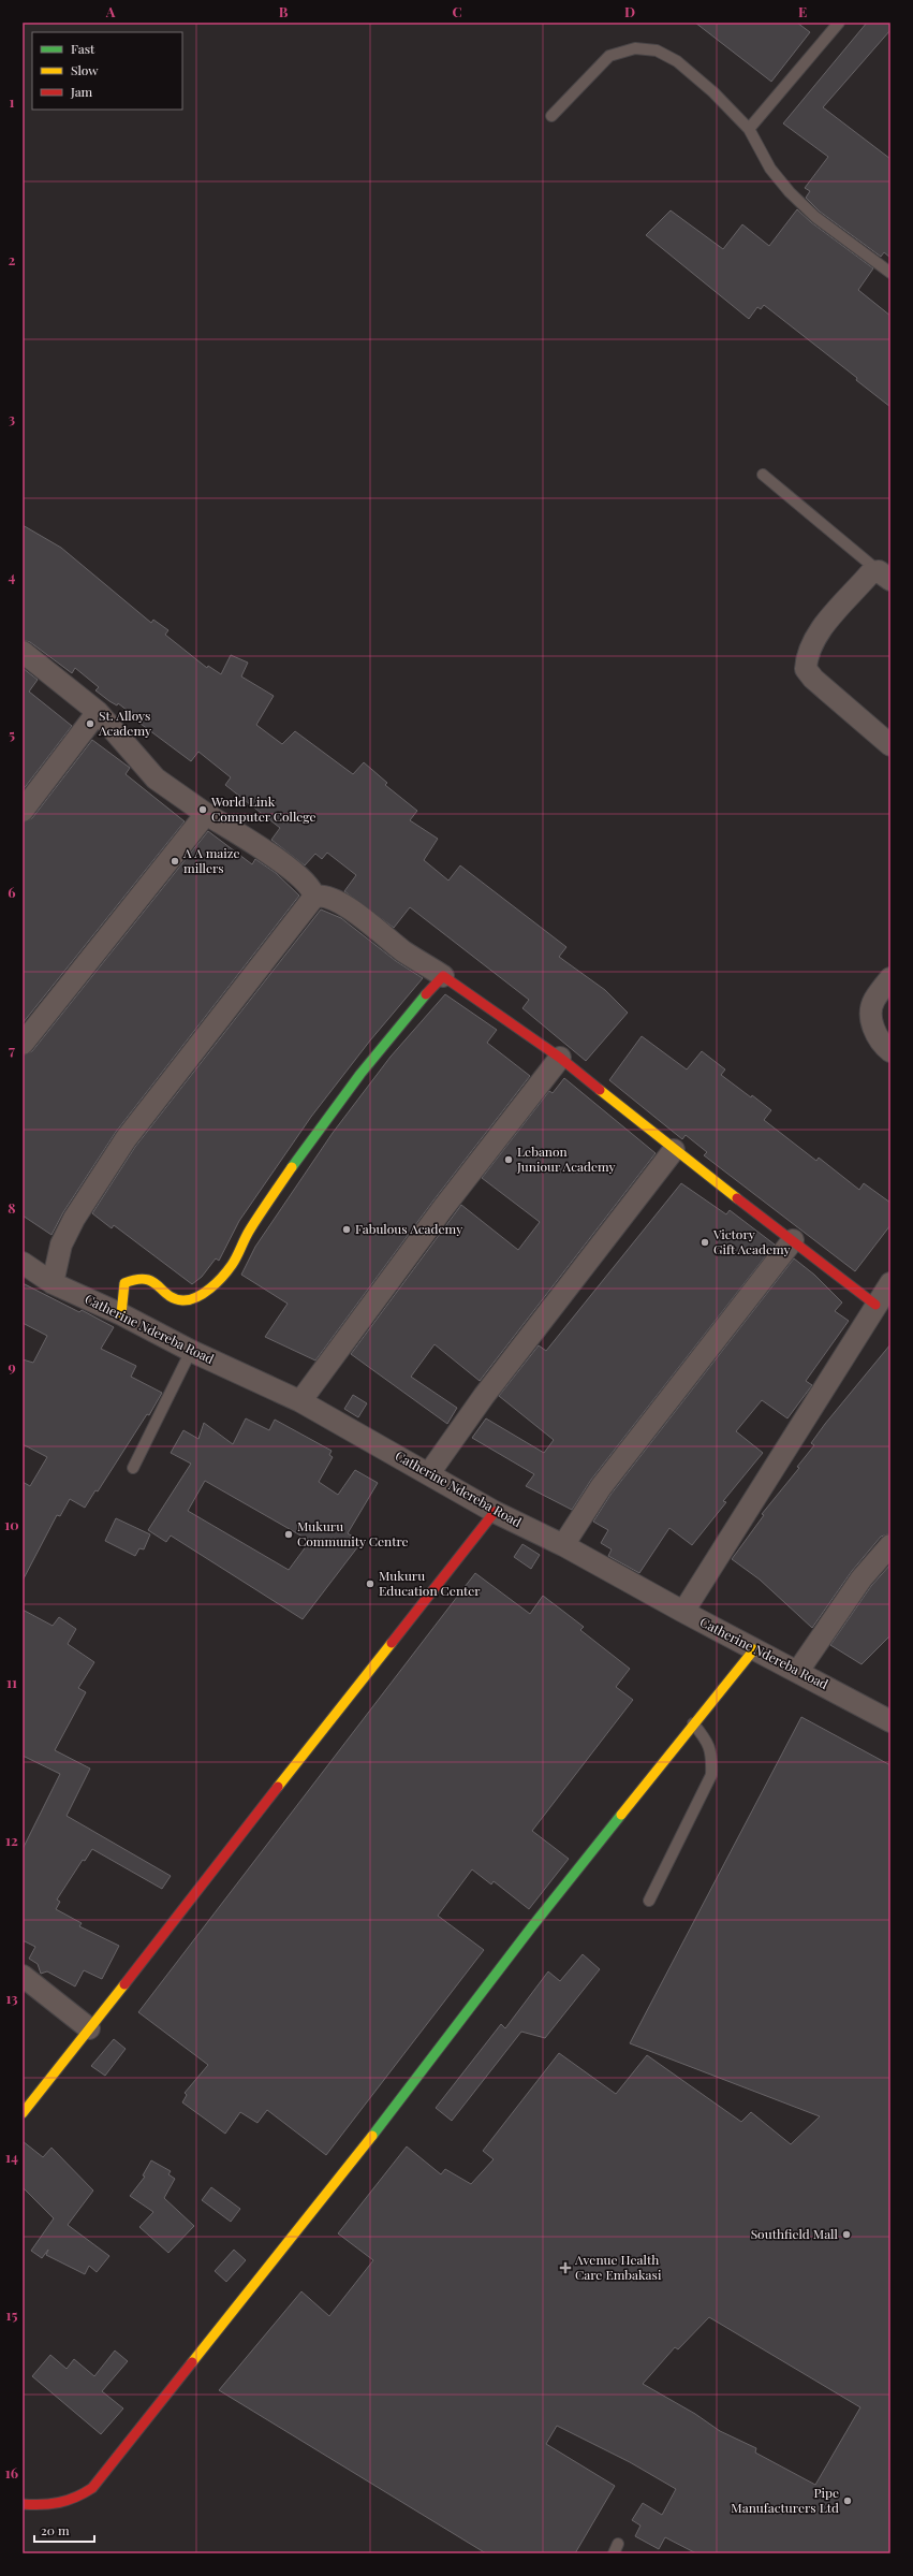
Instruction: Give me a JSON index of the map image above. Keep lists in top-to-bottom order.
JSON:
{
  "streets": {
    "street": ["Catherine Ndereba Road"]
  },
  "places": {
    "other": [
      "St. Alloys Academy",
      "World Link Computer College",
      "A A maize millers",
      "Lebanon Juniour Academy",
      "Fabulous Academy",
      "Victory Gift Academy",
      "Mukuru Community Centre",
      "Mukuru Education Center",
      "Southfield Mall",
      "Pipe Manufacturers Ltd"
    ],
    "health": ["Avenue Health Care Embakasi"]
  },
  "legend": ["Fast", "Slow", "Jam"],
  "scale_bar": "20 m",
  "grid": {
    "columns": [
      "A",
      "B",
      "C",
      "D",
      "E"
    ],
    "rows": [
      "1",
      "2",
      "3",
      "4",
      "5",
      "6",
      "7",
      "8",
      "9",
      "10",
      "11",
      "12",
      "13",
      "14",
      "15",
      "16"
    ]
  }
}
